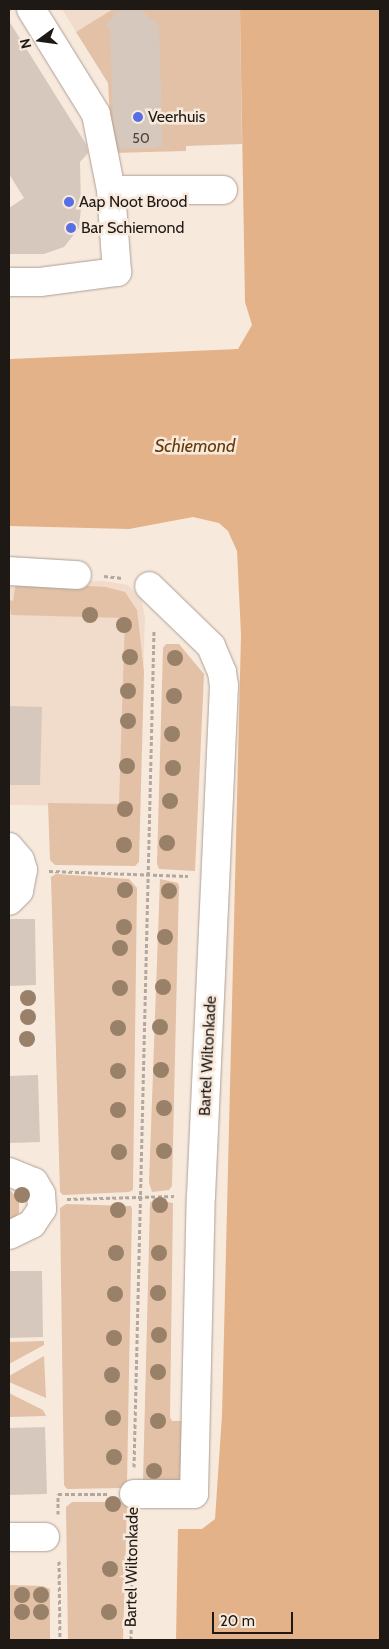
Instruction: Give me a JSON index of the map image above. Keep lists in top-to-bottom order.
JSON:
{
  "streets": {
    "street": ["Bartel Wiltonkade"]
  },
  "water": ["Schiemond"],
  "places": ["Veerhuis", "Aap Noot Brood", "Bar Schiemond"],
  "house_numbers": ["50"],
  "scale_bar": "20 m",
  "north": "left"
}
